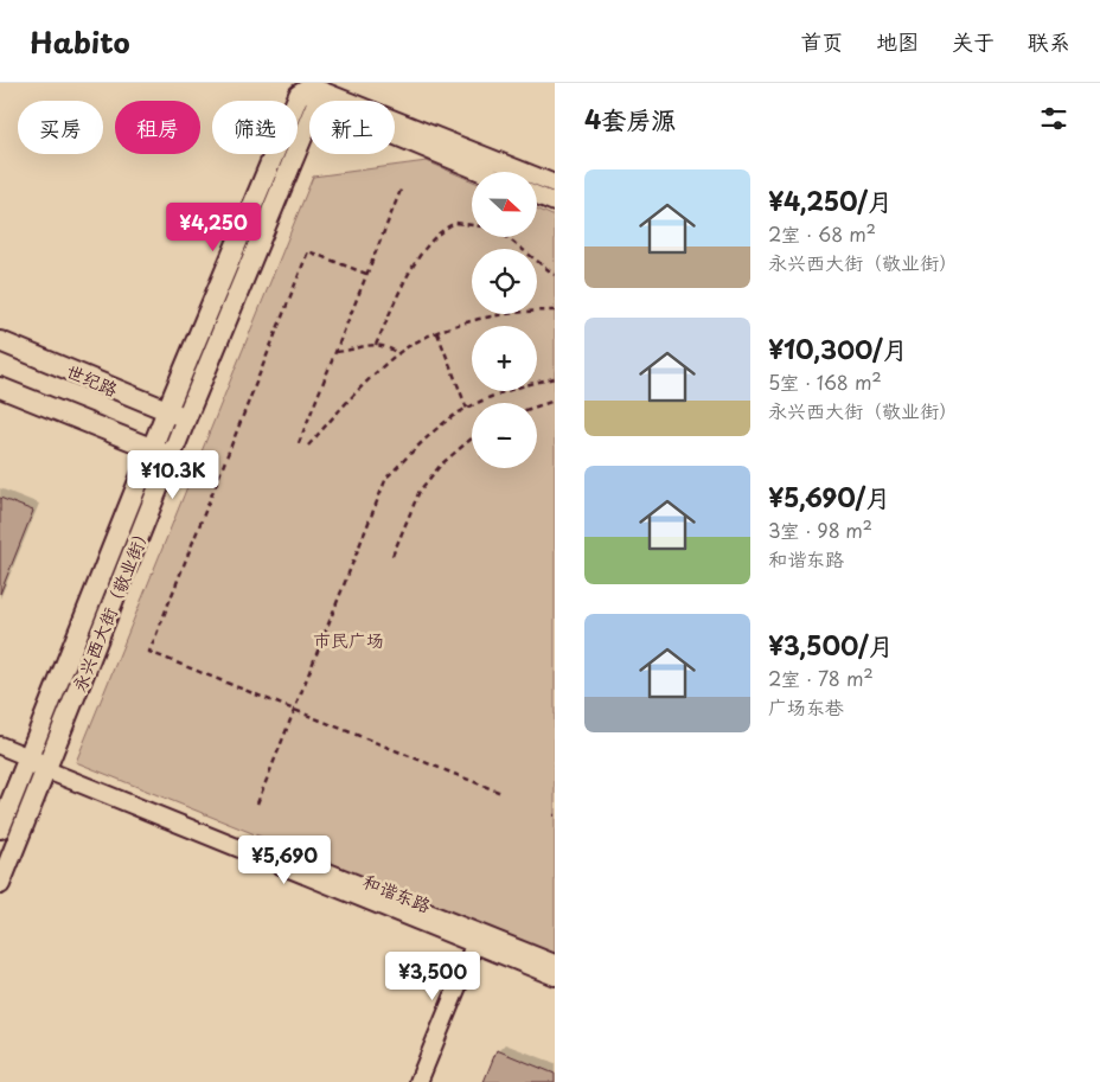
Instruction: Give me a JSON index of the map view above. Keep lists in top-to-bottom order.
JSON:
{
  "streets": {
    "main road": ["世纪路", "永兴西大街（敬业街）"],
    "street": ["和谐东路"]
  },
  "crossings": [
    ["世纪路", "永兴西大街（敬业街）"],
    ["永兴西大街（敬业街）", "和谐东路"]
  ],
  "parks": ["市民广场"],
  "north": "right",
  "page": {
    "header": "Habito",
    "nav": [
      "首页",
      "地图",
      "关于",
      "联系"
    ],
    "heading": "4套房源",
    "chip": [
      "买房",
      "租房",
      "筛选",
      "新上"
    ],
    "list": [
      {
        "name": "¥4,250/月",
        "note": "2室 · 68 m² · 永兴西大街（敬业街）"
      },
      {
        "name": "¥10,300/月",
        "note": "5室 · 168 m² · 永兴西大街（敬业街）"
      },
      {
        "name": "¥5,690/月",
        "note": "3室 · 98 m² · 和谐东路"
      },
      {
        "name": "¥3,500/月",
        "note": "2室 · 78 m² · 广场东巷"
      }
    ],
    "map_buttons": ["+", "−"],
    "price": [
      "¥4,250",
      "¥10.3K",
      "¥5,690",
      "¥3,500"
    ]
  }
}
